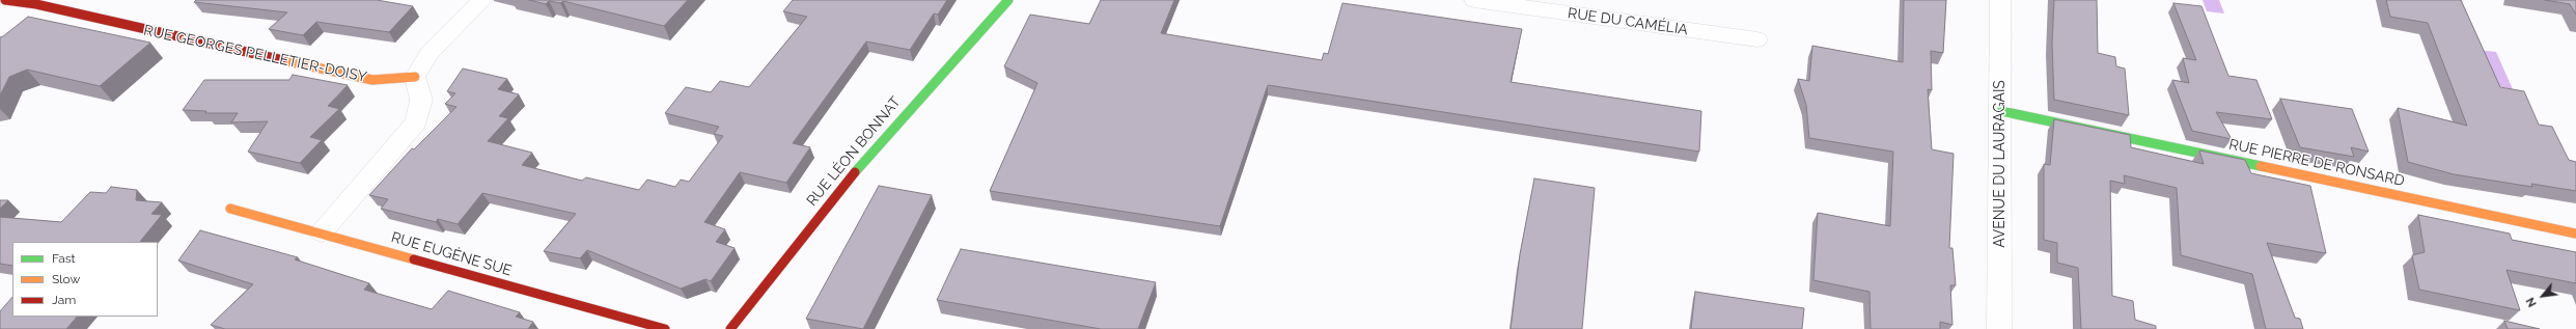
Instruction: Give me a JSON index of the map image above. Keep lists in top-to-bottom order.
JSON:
{
  "streets": {
    "street": [
      "RUE DU CAMÉLIA",
      "RUE GEORGES PELLETIER-DOISY",
      "RUE LÉON BONNAT",
      "RUE PIERRE DE RONSARD",
      "AVENUE DU LAURAGAIS",
      "RUE EUGÈNE SUE"
    ]
  },
  "crossings": [
    ["RUE PIERRE DE RONSARD", "AVENUE DU LAURAGAIS"]
  ],
  "legend": ["Fast", "Slow", "Jam"],
  "north": "bottom left"
}
